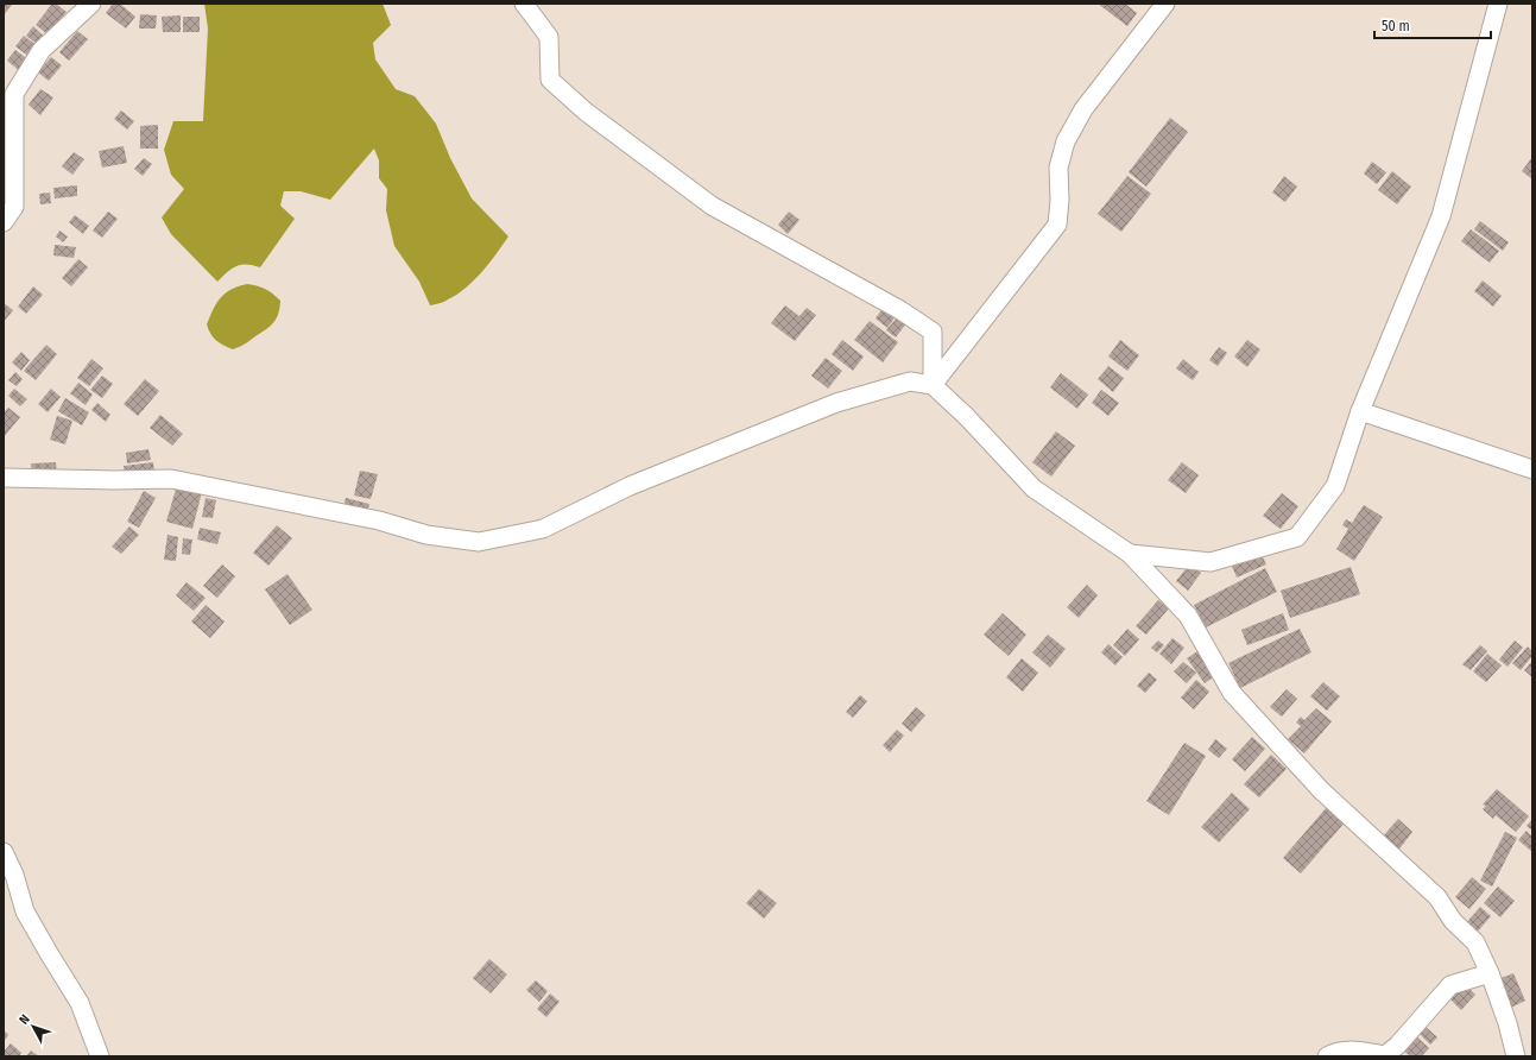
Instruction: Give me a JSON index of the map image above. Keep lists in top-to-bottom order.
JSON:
{
  "scale_bar": "50 m",
  "north": "top left"
}
